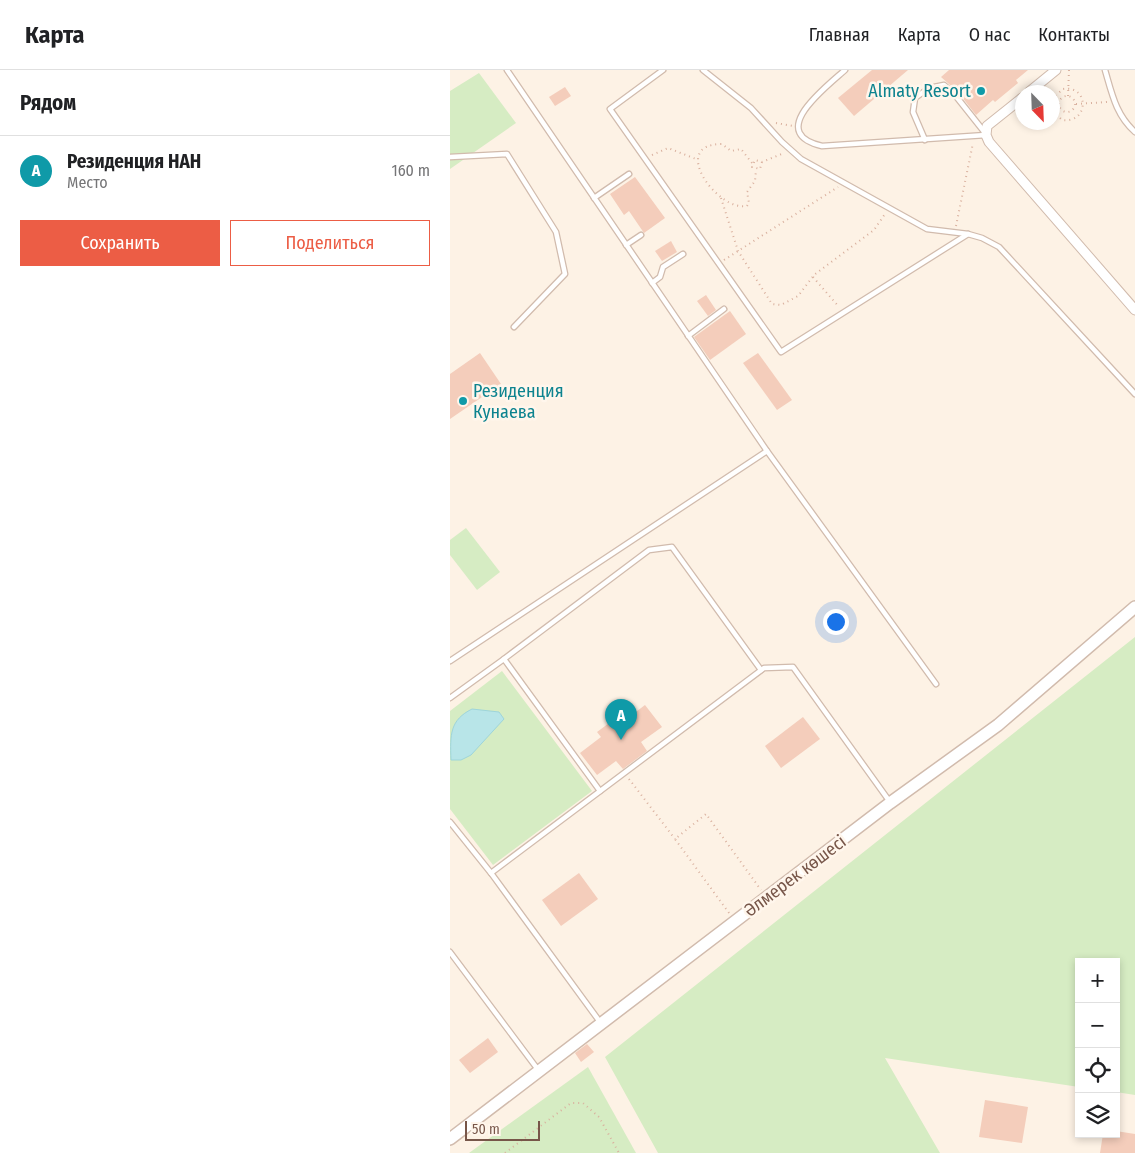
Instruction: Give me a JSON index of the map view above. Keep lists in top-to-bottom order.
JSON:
{
  "streets": {
    "street": ["Әлмерек көшесі"]
  },
  "places": ["Almaty Resort", "Резиденция Кунаева"],
  "scale_bar": "50 m",
  "north": "bottom right",
  "page": {
    "header": "Карта",
    "nav": [
      "Главная",
      "Карта",
      "О нас",
      "Контакты"
    ],
    "heading": "Рядом",
    "list": [
      {
        "mark": "A",
        "name": "Резиденция НАН",
        "note": "Место",
        "value": "160 m"
      }
    ],
    "buttons": ["Сохранить", "Поделиться"],
    "pins": "A",
    "map_buttons": ["+", "−"],
    "scale": "50 m"
  }
}
